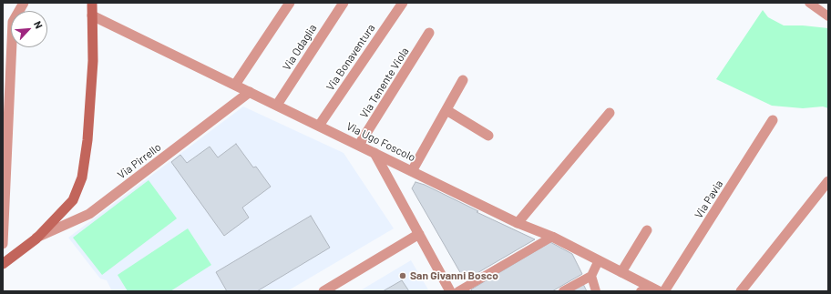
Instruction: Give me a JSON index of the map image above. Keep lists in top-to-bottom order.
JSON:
{
  "streets": {
    "street": [
      "Via Odaglia",
      "Via Bonaventura",
      "Via Tenente Viola",
      "Via Ugo Foscolo",
      "Via Pirrello",
      "Via Pavia"
    ]
  },
  "crossings": [
    ["Via Odaglia", "Via Ugo Foscolo"],
    ["Via Bonaventura", "Via Ugo Foscolo"],
    ["Via Tenente Viola", "Via Ugo Foscolo"],
    ["Via Ugo Foscolo", "Via Pirrello"]
  ],
  "places": ["San Givanni Bosco"],
  "north": "top right"
}
